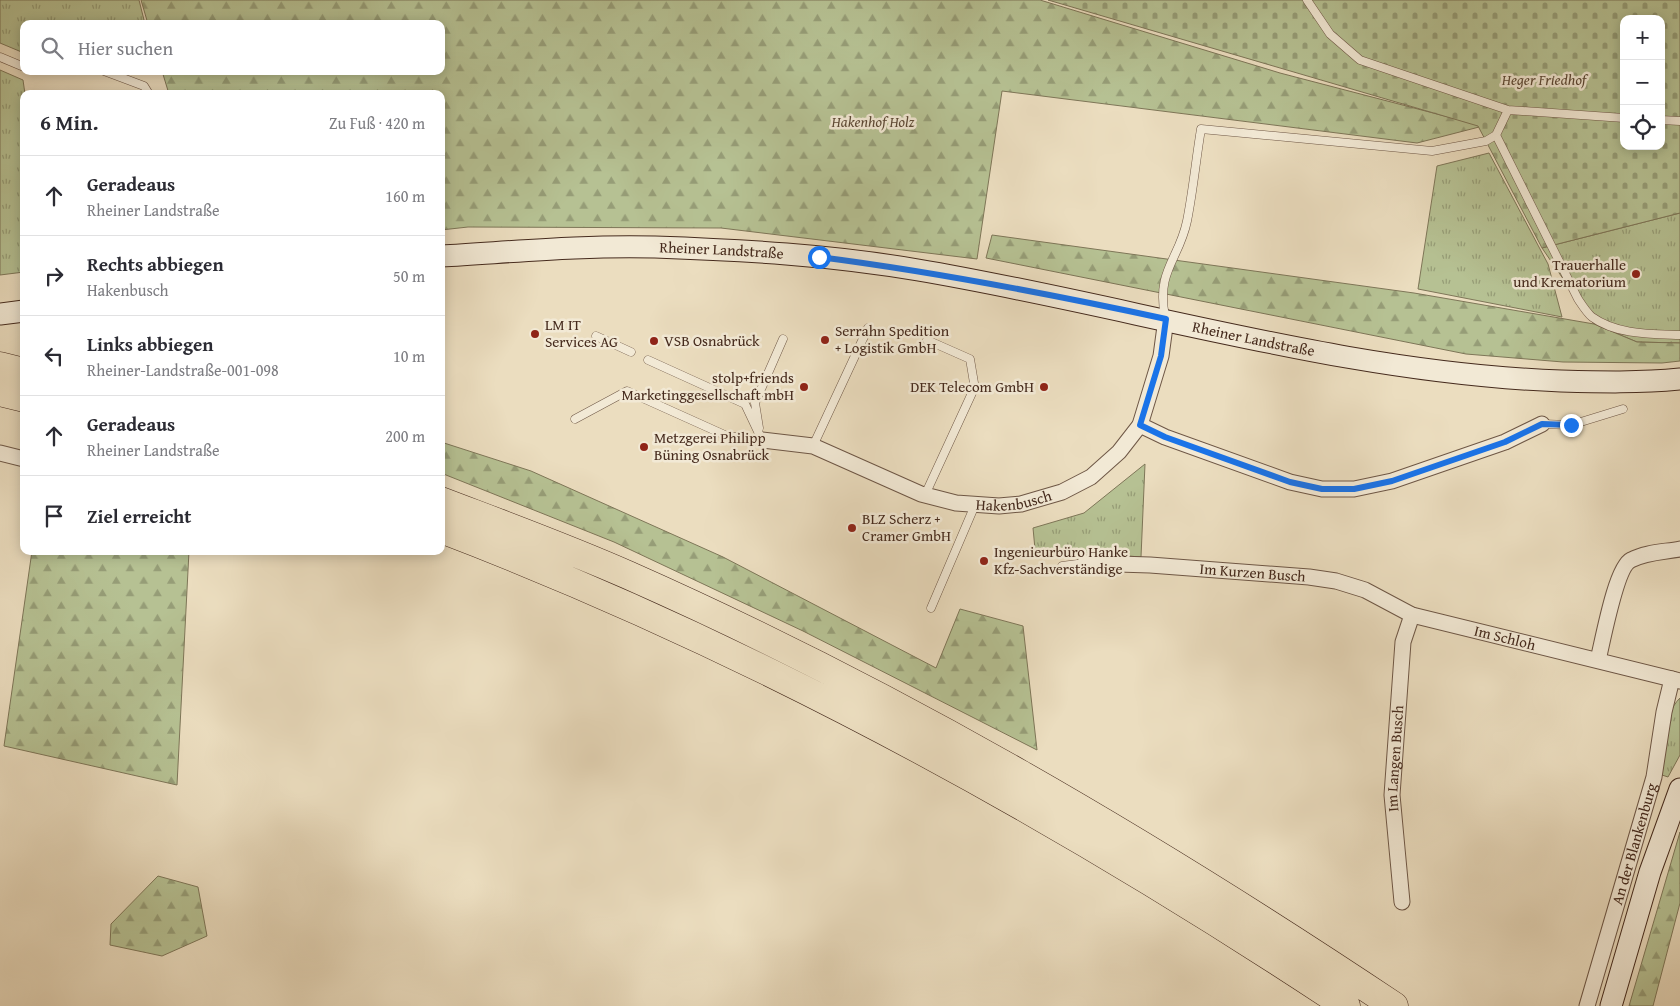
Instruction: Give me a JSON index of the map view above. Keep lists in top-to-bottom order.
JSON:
{
  "streets": {
    "street": [
      "Rheiner Landstraße",
      "Hakenbusch",
      "Im Kurzen Busch",
      "Im Schloh",
      "Im Langen Busch",
      "An der Blankenburg"
    ]
  },
  "crossings": [
    ["Rheiner Landstraße", "Hakenbusch"],
    ["Im Kurzen Busch", "Im Schloh"],
    ["Im Kurzen Busch", "Im Langen Busch"],
    ["Im Schloh", "Im Langen Busch"],
    ["Im Schloh", "An der Blankenburg"]
  ],
  "parks": ["Heger Friedhof", "Hakenhof Holz"],
  "places": [
    "Trauerhalle und Krematorium",
    "LM IT Services AG",
    "Serrahn Spedition + Logistik GmbH",
    "VSB Osnabrück",
    "stolp+friends Marketinggesellschaft mbH",
    "DEK Telecom GmbH",
    "Metzgerei Philipp Büning Osnabrück",
    "BLZ Scherz + Cramer GmbH",
    "Ingenieurbüro Hanke Kfz-Sachverständige"
  ],
  "page": {
    "map_buttons": ["+", "−"],
    "search": "Hier suchen",
    "heading": ["6 Min.", "Zu Fuß · 420 m"],
    "list": [
      ["Geradeaus", "Rheiner Landstraße", "160 m"],
      ["Rechts abbiegen", "Hakenbusch", "50 m"],
      ["Links abbiegen", "Rheiner-Landstraße-001-098", "10 m"],
      ["Geradeaus", "Rheiner Landstraße", "200 m"],
      "Ziel erreicht"
    ]
  }
}
